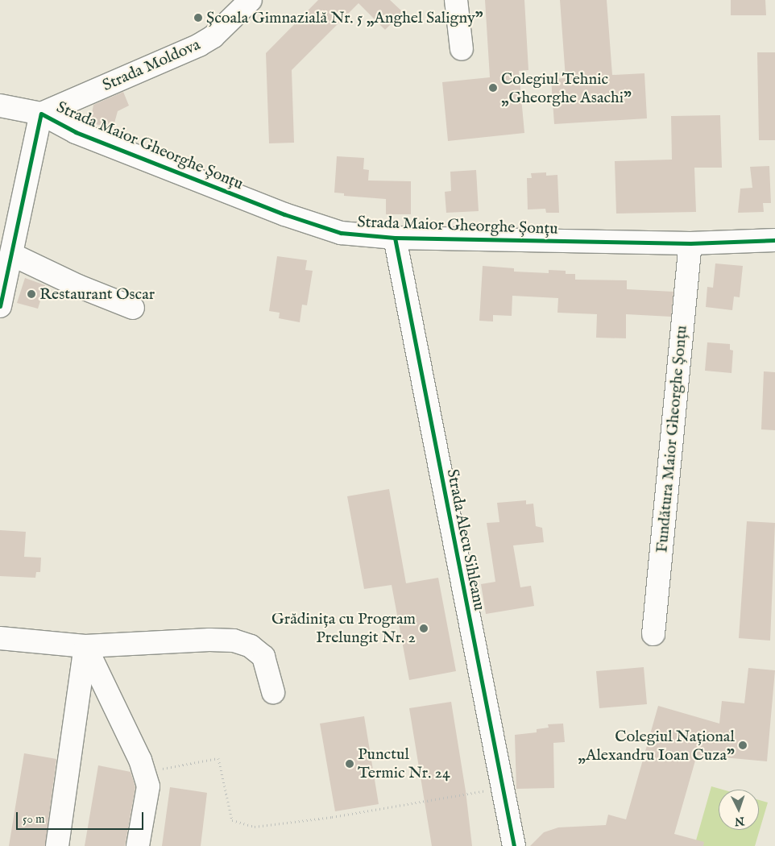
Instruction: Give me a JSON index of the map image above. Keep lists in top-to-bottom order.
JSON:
{
  "streets": {
    "street": [
      "Strada Moldova",
      "Strada Maior Gheorghe Șonțu",
      "Fundătura Maior Gheorghe Șonțu",
      "Strada Alecu Sihleanu"
    ]
  },
  "crossings": [
    ["Strada Moldova", "Strada Maior Gheorghe Șonțu"],
    ["Strada Maior Gheorghe Șonțu", "Fundătura Maior Gheorghe Șonțu"],
    ["Strada Maior Gheorghe Șonțu", "Strada Alecu Sihleanu"]
  ],
  "places": [
    "Școala Gimnazială Nr. 5 „Anghel Saligny\"",
    "Colegiul Tehnic „Gheorghe Asachi”",
    "Restaurant Oscar",
    "Grădinița cu Program Prelungit Nr. 2",
    "Colegiul Național „Alexandru Ioan Cuza\"",
    "Punctul Termic Nr. 24"
  ],
  "scale_bar": "50 m",
  "north": "bottom"
}
